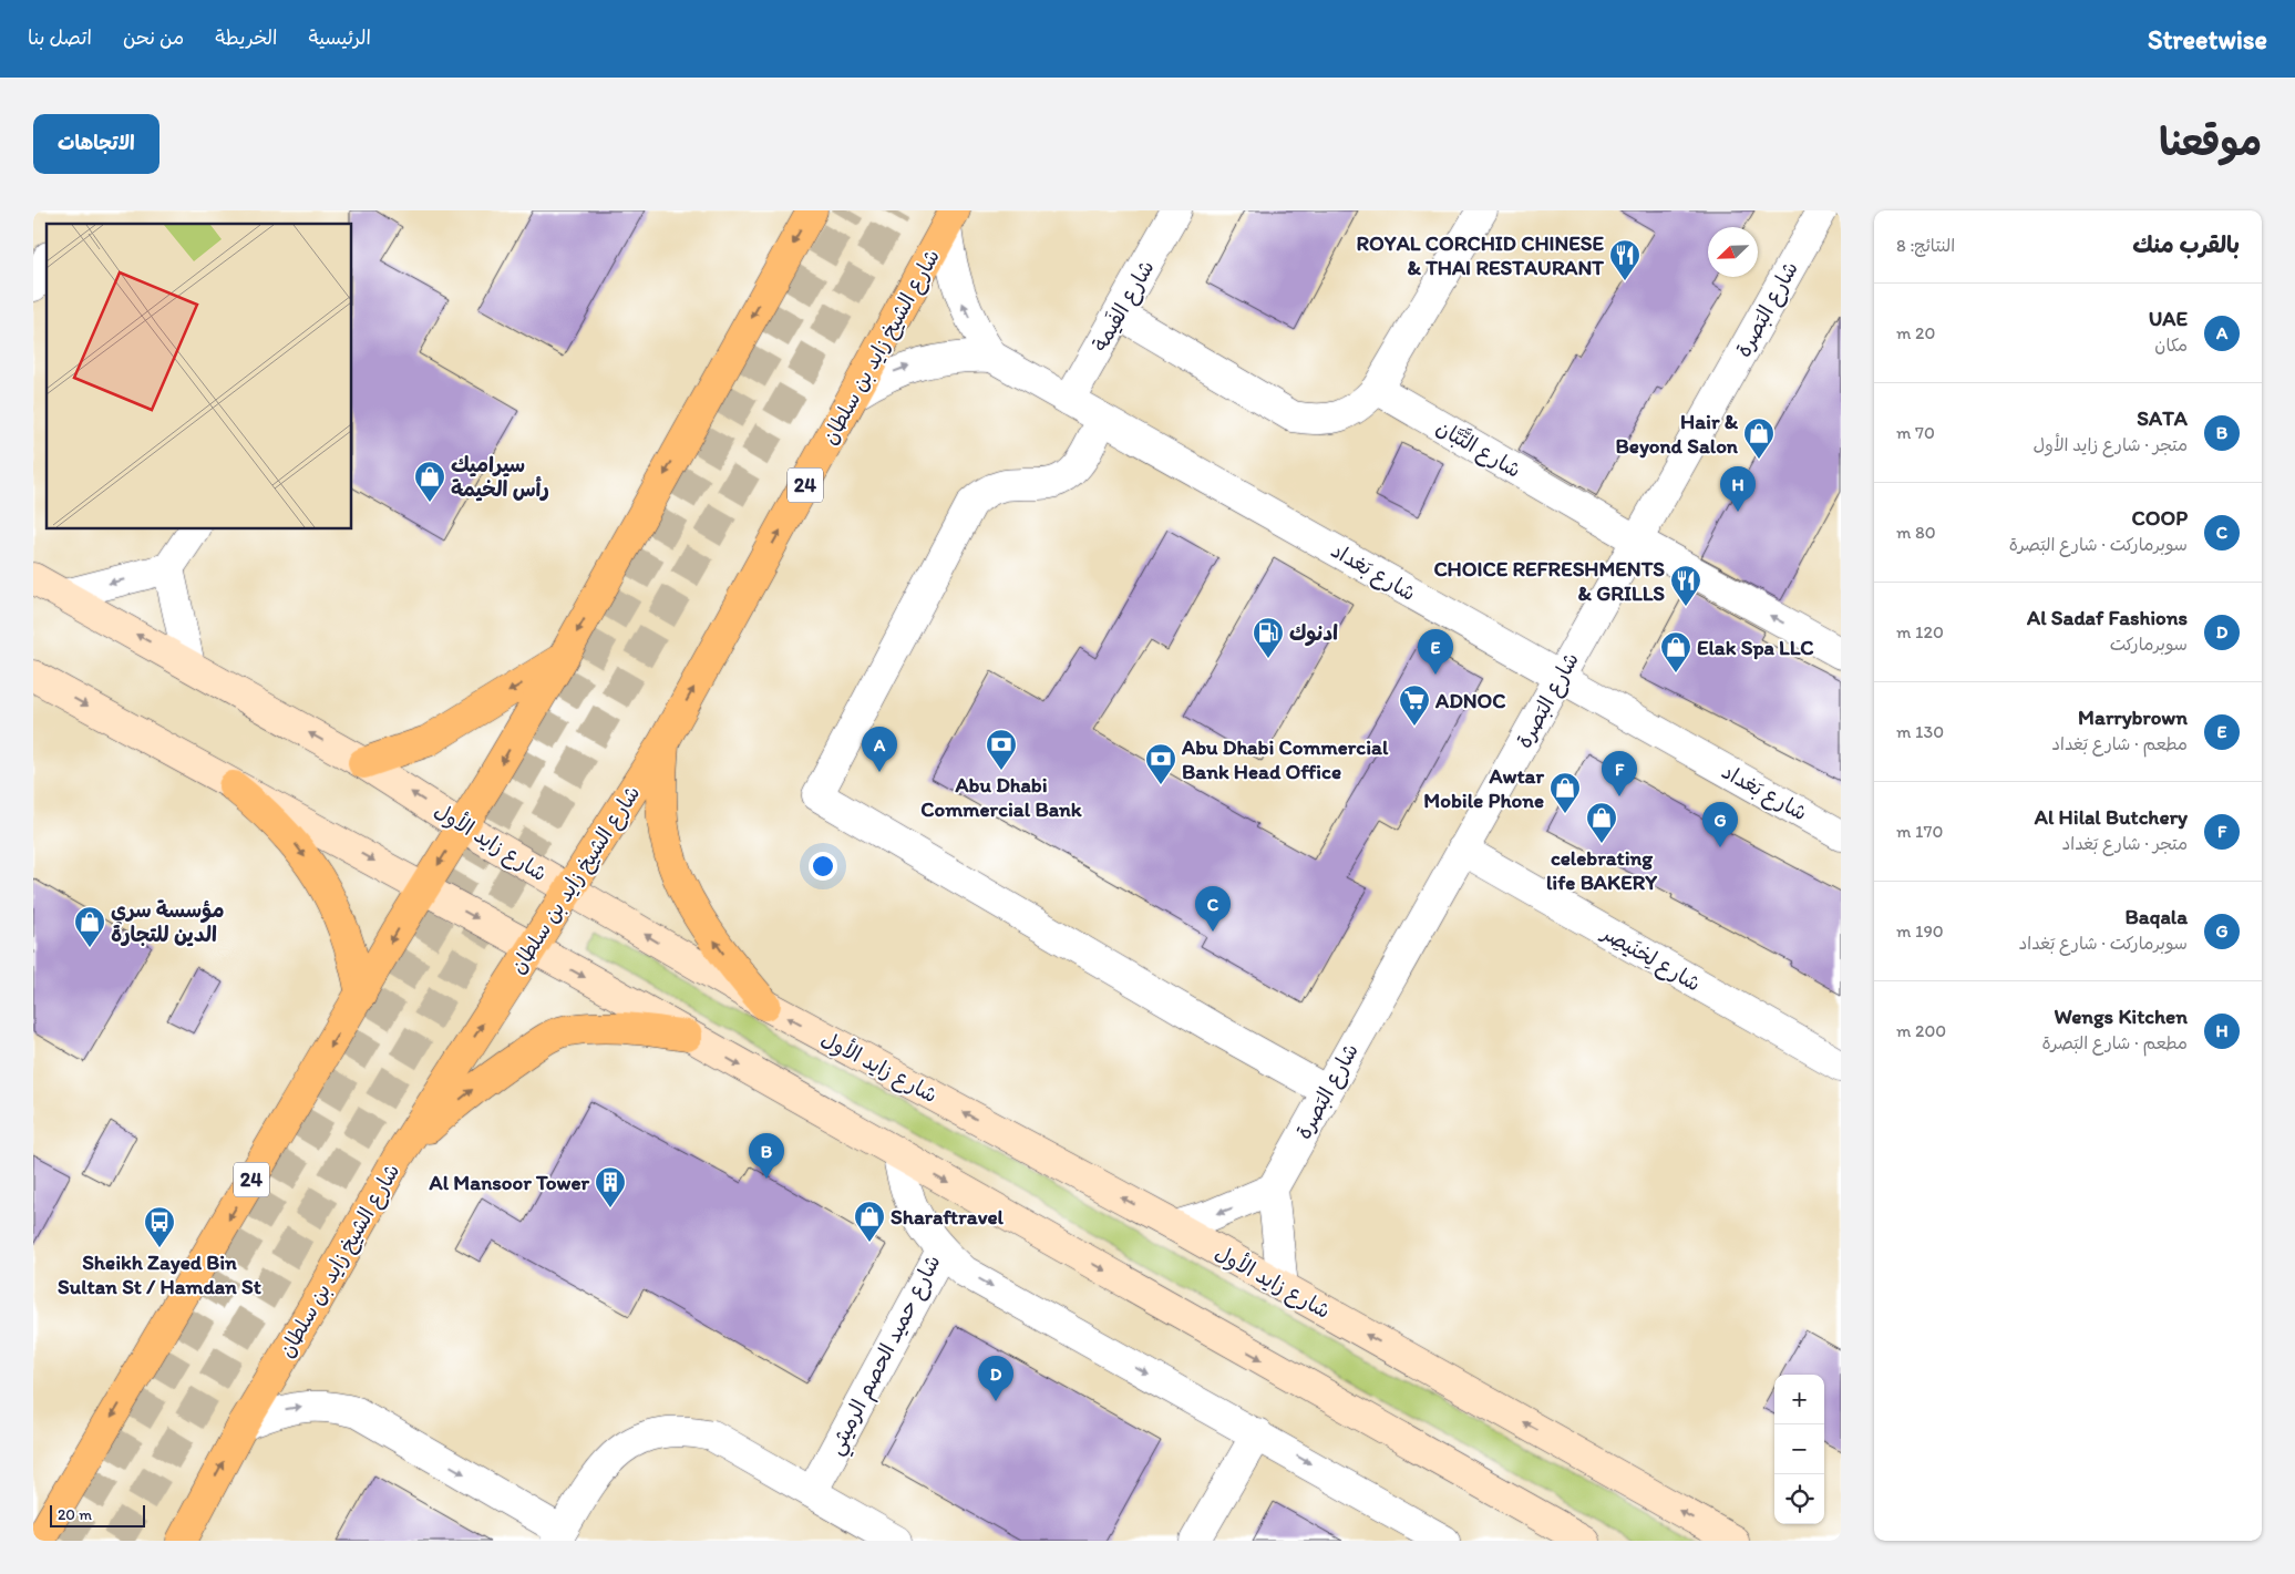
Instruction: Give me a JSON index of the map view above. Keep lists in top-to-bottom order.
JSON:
{
  "streets": {
    "main road": ["شارع الشيخ زايد بن سلطان", "24", "شارع زايد الأول"],
    "street": [
      "شارع الفَيمة",
      "شارع البَصرة",
      "شارع التَّبَّان",
      "شارع بَغداد",
      "شارع لِخنَيصِر",
      "شارع حميد الحصم الرميثي"
    ]
  },
  "crossings": [
    ["شارع الفَيمة", "شارع بَغداد"],
    ["شارع البَصرة", "شارع التَّبَّان"],
    ["شارع البَصرة", "شارع بَغداد"],
    ["شارع البَصرة", "شارع لِخنَيصِر"],
    ["شارع الشيخ زايد بن سلطان", "شارع بَغداد"],
    ["شارع الشيخ زايد بن سلطان", "شارع زايد الأول"],
    ["24", "شارع زايد الأول"]
  ],
  "one_way": ["شارع التَّبَّان"],
  "places": {
    "restaurant": ["ROYAL CORCHID CHINESE & THAI RESTAURANT", "CHOICE REFRESHMENTS & GRILLS"],
    "shop": [
      "Hair & Beyond Salon",
      "سيراميك رأس الخيمة",
      "Elak Spa LLC",
      "Awtar Mobile Phone",
      "celebrating life BAKERY",
      "مؤسسة سري الدين للتجارة",
      "Sharaftravel"
    ],
    "fuel station": ["ادنوك"],
    "supermarket": ["ADNOC"],
    "bank": ["Abu Dhabi Commercial Bank", "Abu Dhabi Commercial Bank Head Office"],
    "building": ["Al Mansoor Tower"],
    "bus stop": ["Sheikh Zayed Bin Sultan St / Hamdan St"]
  },
  "scale_bar": "20 m",
  "north": "bottom left",
  "page": {
    "header": "Streetwise",
    "nav": [
      "الرئيسية",
      "الخريطة",
      "من نحن",
      "اتصل بنا"
    ],
    "title": "موقعنا",
    "buttons": "الاتجاهات",
    "heading": ["بالقرب منك", "النتائج: 8"],
    "list": [
      {
        "mark": "A",
        "name": "UAE",
        "note": "مكان",
        "value": "20 m"
      },
      {
        "mark": "B",
        "name": "SATA",
        "note": "متجر · شارع زايد الأول",
        "value": "70 m"
      },
      {
        "mark": "C",
        "name": "COOP",
        "note": "سوبرماركت · شارع البَصرة",
        "value": "80 m"
      },
      {
        "mark": "D",
        "name": "Al Sadaf Fashions",
        "note": "سوبرماركت",
        "value": "120 m"
      },
      {
        "mark": "E",
        "name": "Marrybrown",
        "note": "مطعم · شارع بَغداد",
        "value": "130 m"
      },
      {
        "mark": "F",
        "name": "Al Hilal Butchery",
        "note": "متجر · شارع بَغداد",
        "value": "170 m"
      },
      {
        "mark": "G",
        "name": "Baqala",
        "note": "سوبرماركت · شارع بَغداد",
        "value": "190 m"
      },
      {
        "mark": "H",
        "name": "Wengs Kitchen",
        "note": "مطعم · شارع البَصرة",
        "value": "200 m"
      }
    ],
    "pins": [
      "H",
      "E",
      "A",
      "F",
      "G",
      "C",
      "B",
      "D"
    ],
    "map_buttons": ["+", "−"],
    "scale": "20 m"
  }
}
